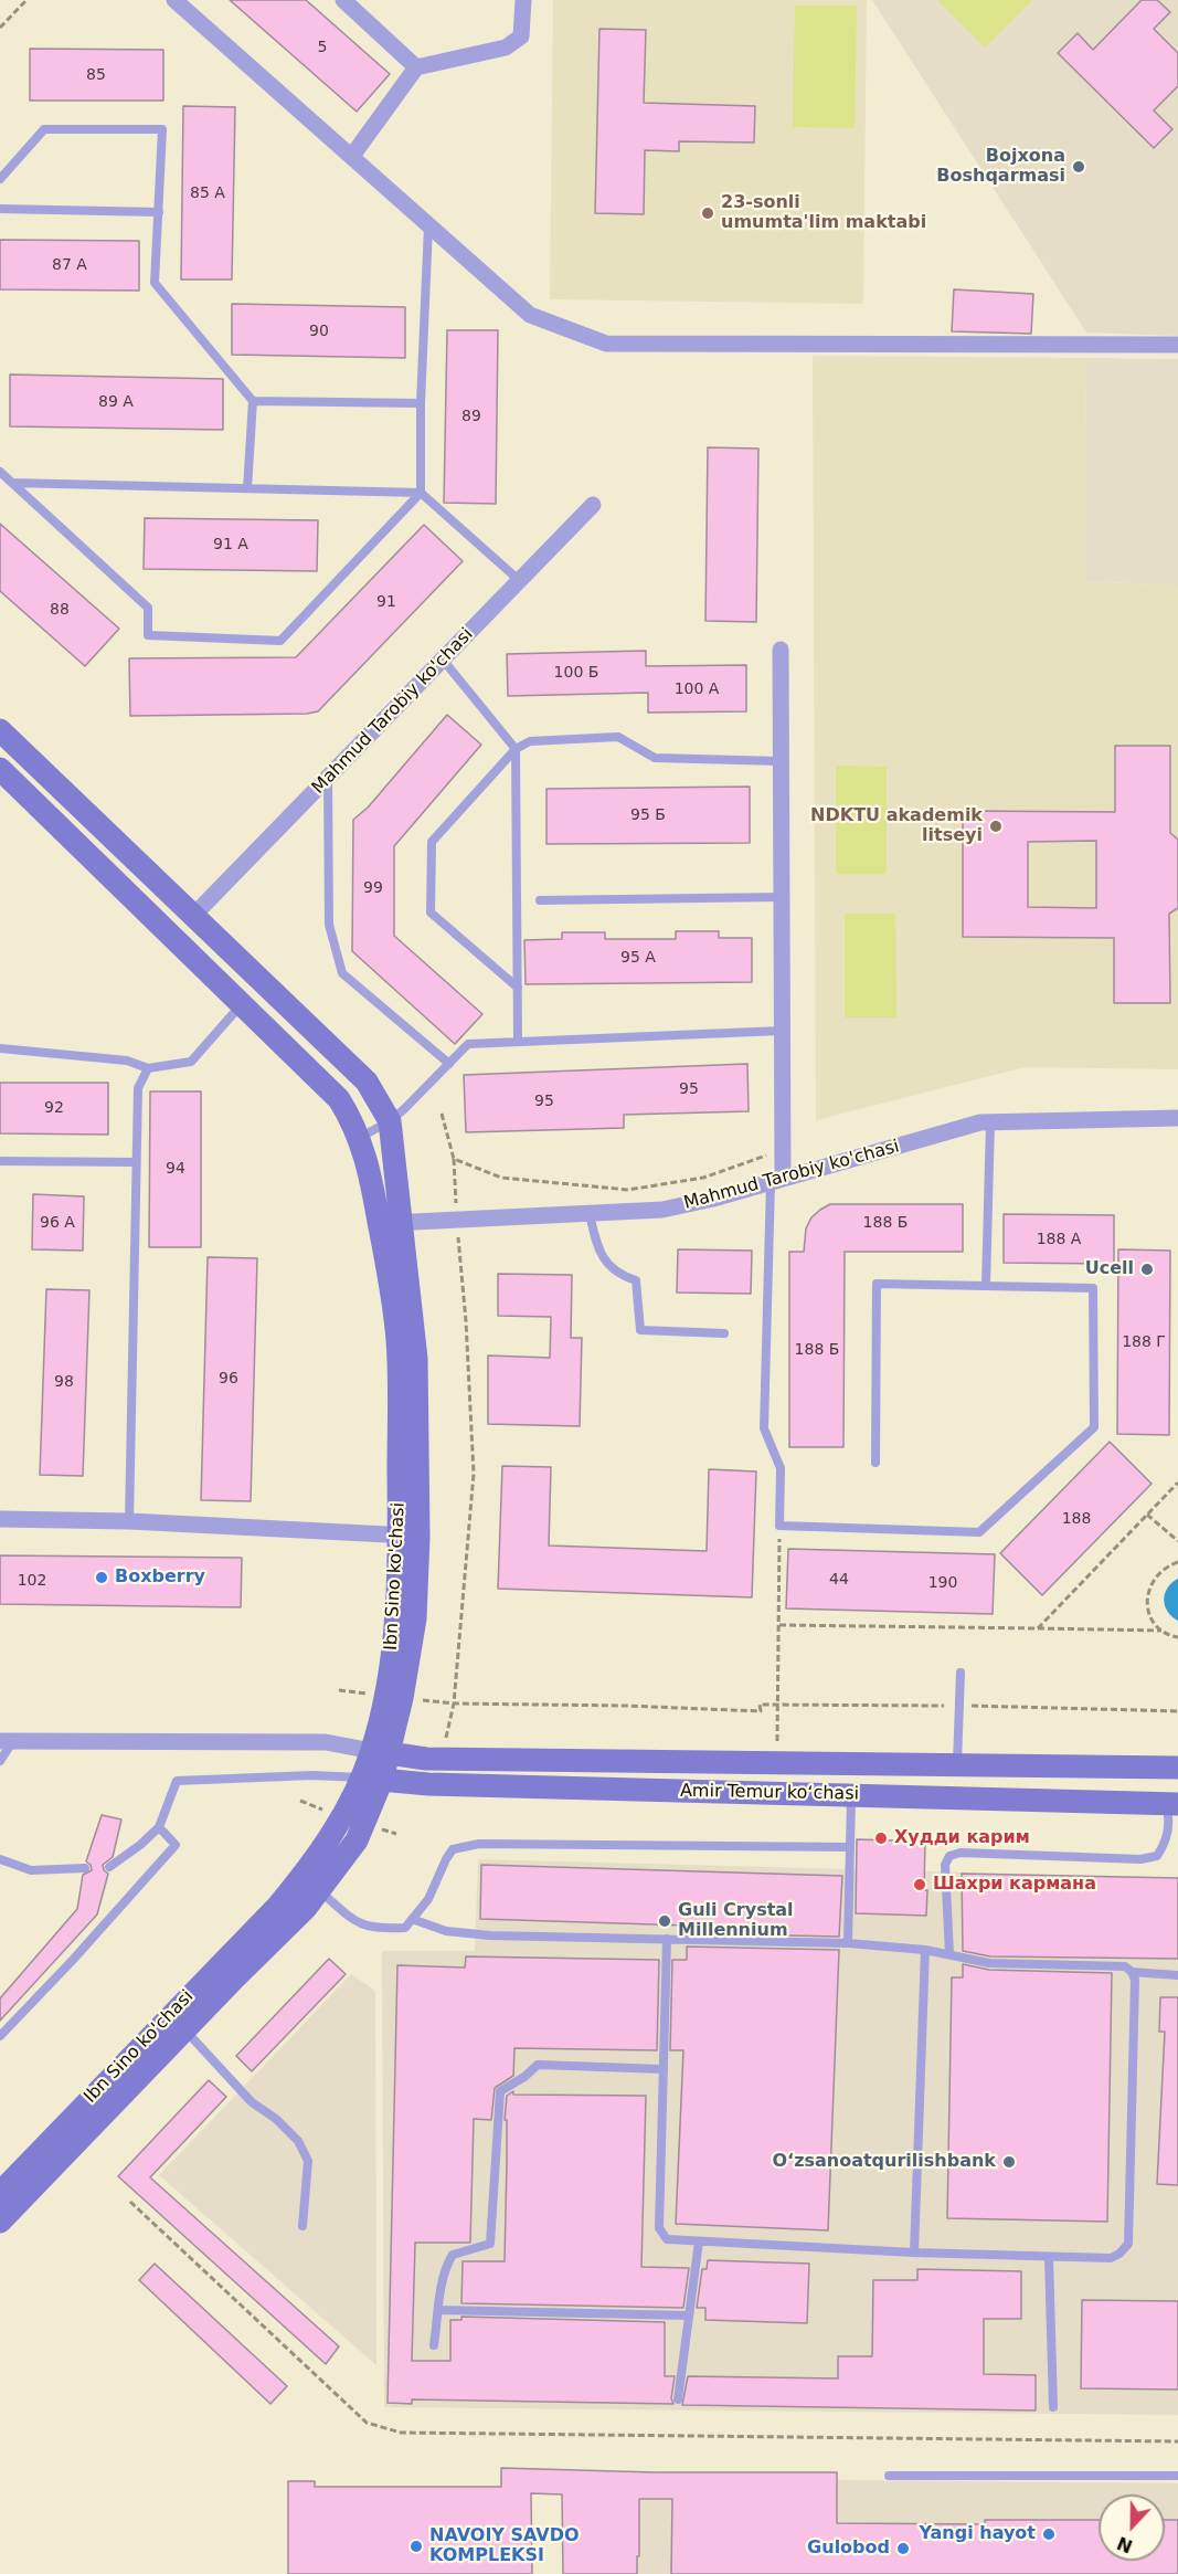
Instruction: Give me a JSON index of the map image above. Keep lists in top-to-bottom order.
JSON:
{
  "streets": {
    "main road": ["Ibn Sino ko'chasi", "Amir Temur ko‘chasi"],
    "street": ["Mahmud Tarobiy ko'chasi"]
  },
  "crossings": [
    ["Ibn Sino ko'chasi", "Amir Temur ko‘chasi"]
  ],
  "places": [
    "Bojxona Boshqarmasi",
    "23-sonli umumta'lim maktabi",
    "NDKTU akademik litseyi",
    "Ucell",
    "Boxberry",
    "Худди карим",
    "Шахри кармана",
    "Guli Crystal Millennium",
    "Oʻzsanoatqurilishbank",
    "Yangi hayot",
    "NAVOIY SAVDO KOMPLEKSI",
    "Gulobod"
  ],
  "house_numbers": [
    "5",
    "85",
    "85 А",
    "87 А",
    "90",
    "89 А",
    "89",
    "91 А",
    "91",
    "88",
    "100 Б",
    "100 А",
    "95 Б",
    "99",
    "95 А",
    "95",
    "95",
    "92",
    "94",
    "96 А",
    "188 Б",
    "188 А",
    "188 Г",
    "188 Б",
    "96",
    "98",
    "188",
    "44",
    "102",
    "190"
  ],
  "north": "bottom"
}
